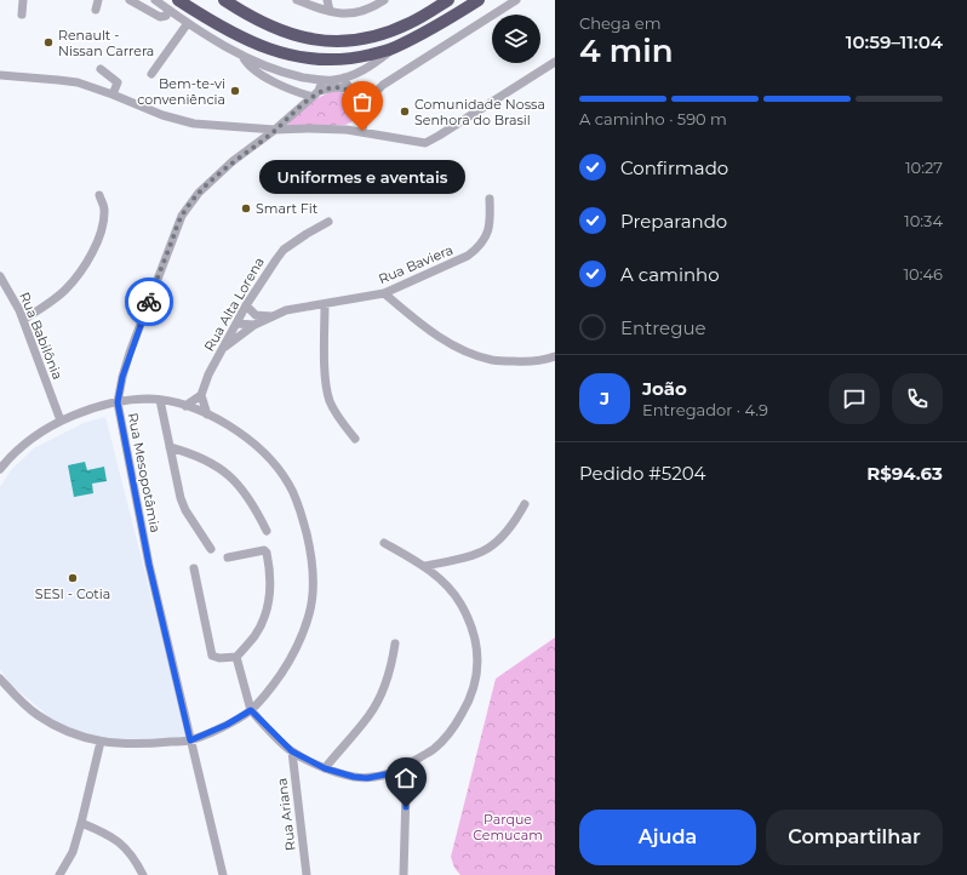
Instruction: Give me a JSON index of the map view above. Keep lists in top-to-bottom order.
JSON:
{
  "streets": {
    "street": [
      "Rua Baviera",
      "Rua Alta Lorena",
      "Rua Babilônia",
      "Rua Mesopotâmia",
      "Rua Ariana"
    ]
  },
  "crossings": [
    ["Rua Baviera", "Rua Alta Lorena"]
  ],
  "parks": ["Parque Cemucam"],
  "places": [
    "Renault - Nissan Carrera",
    "Bem-te-vi conveniência",
    "Comunidade Nossa Senhora do Brasil",
    "Uniformes e aventais",
    "Smart Fit",
    "SESI - Cotia"
  ],
  "page": {
    "heading": ["4 min", "Chega em", "10:59–11:04"],
    "panel": [
      "João",
      "Entregador · 4.9",
      "Pedido #5204",
      "R$94.63"
    ],
    "bar": "A caminho · 590 m",
    "list": [
      ["Confirmado", "10:27"],
      ["Preparando", "10:34"],
      ["A caminho", "10:46"],
      "Entregue"
    ],
    "bubble": "Uniformes e aventais",
    "round": "J",
    "buttons": ["Ajuda", "Compartilhar"]
  }
}
